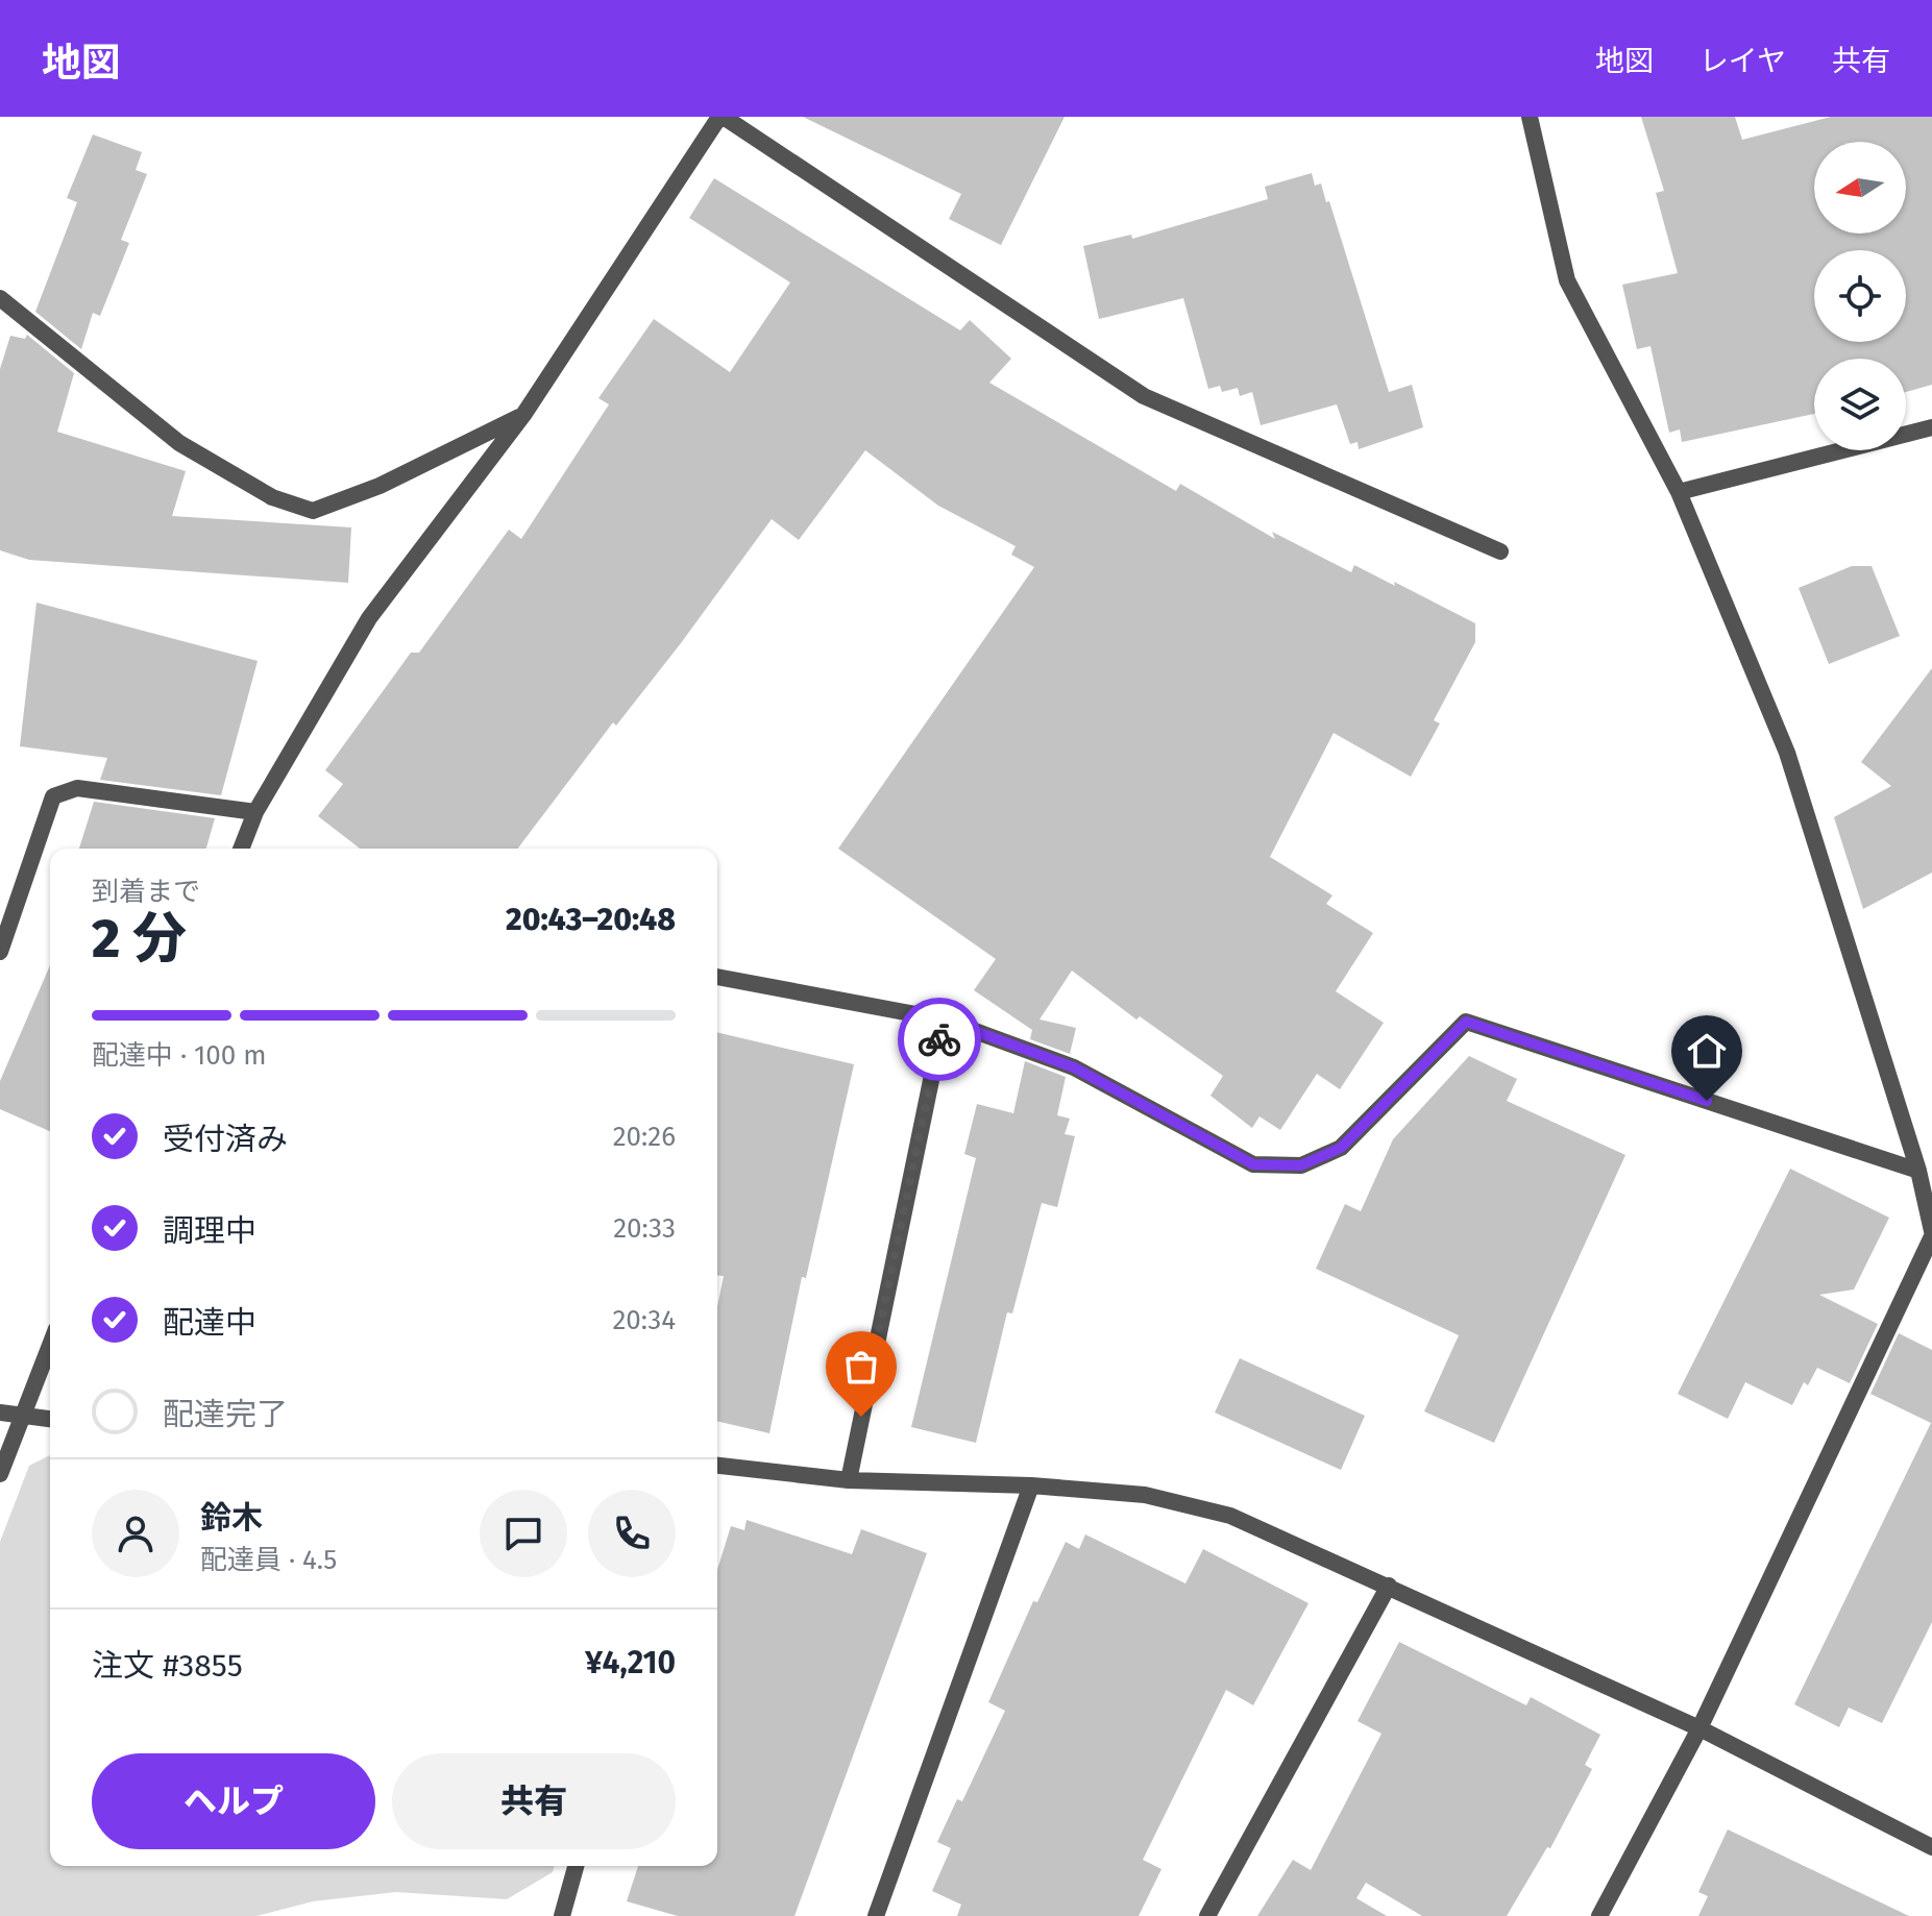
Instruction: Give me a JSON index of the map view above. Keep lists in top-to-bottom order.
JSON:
{
  "north": "left",
  "page": {
    "header": "地図",
    "nav": ["地図", "レイヤ", "共有"],
    "heading": ["2 分", "到着まで", "20:43–20:48"],
    "panel": [
      "鈴木",
      "配達員 · 4.5",
      "注文 #3855",
      "¥4,210"
    ],
    "bar": "配達中 · 100 m",
    "list": [
      ["受付済み", "20:26"],
      ["調理中", "20:33"],
      ["配達中", "20:34"],
      "配達完了"
    ],
    "buttons": ["ヘルプ", "共有"]
  }
}
